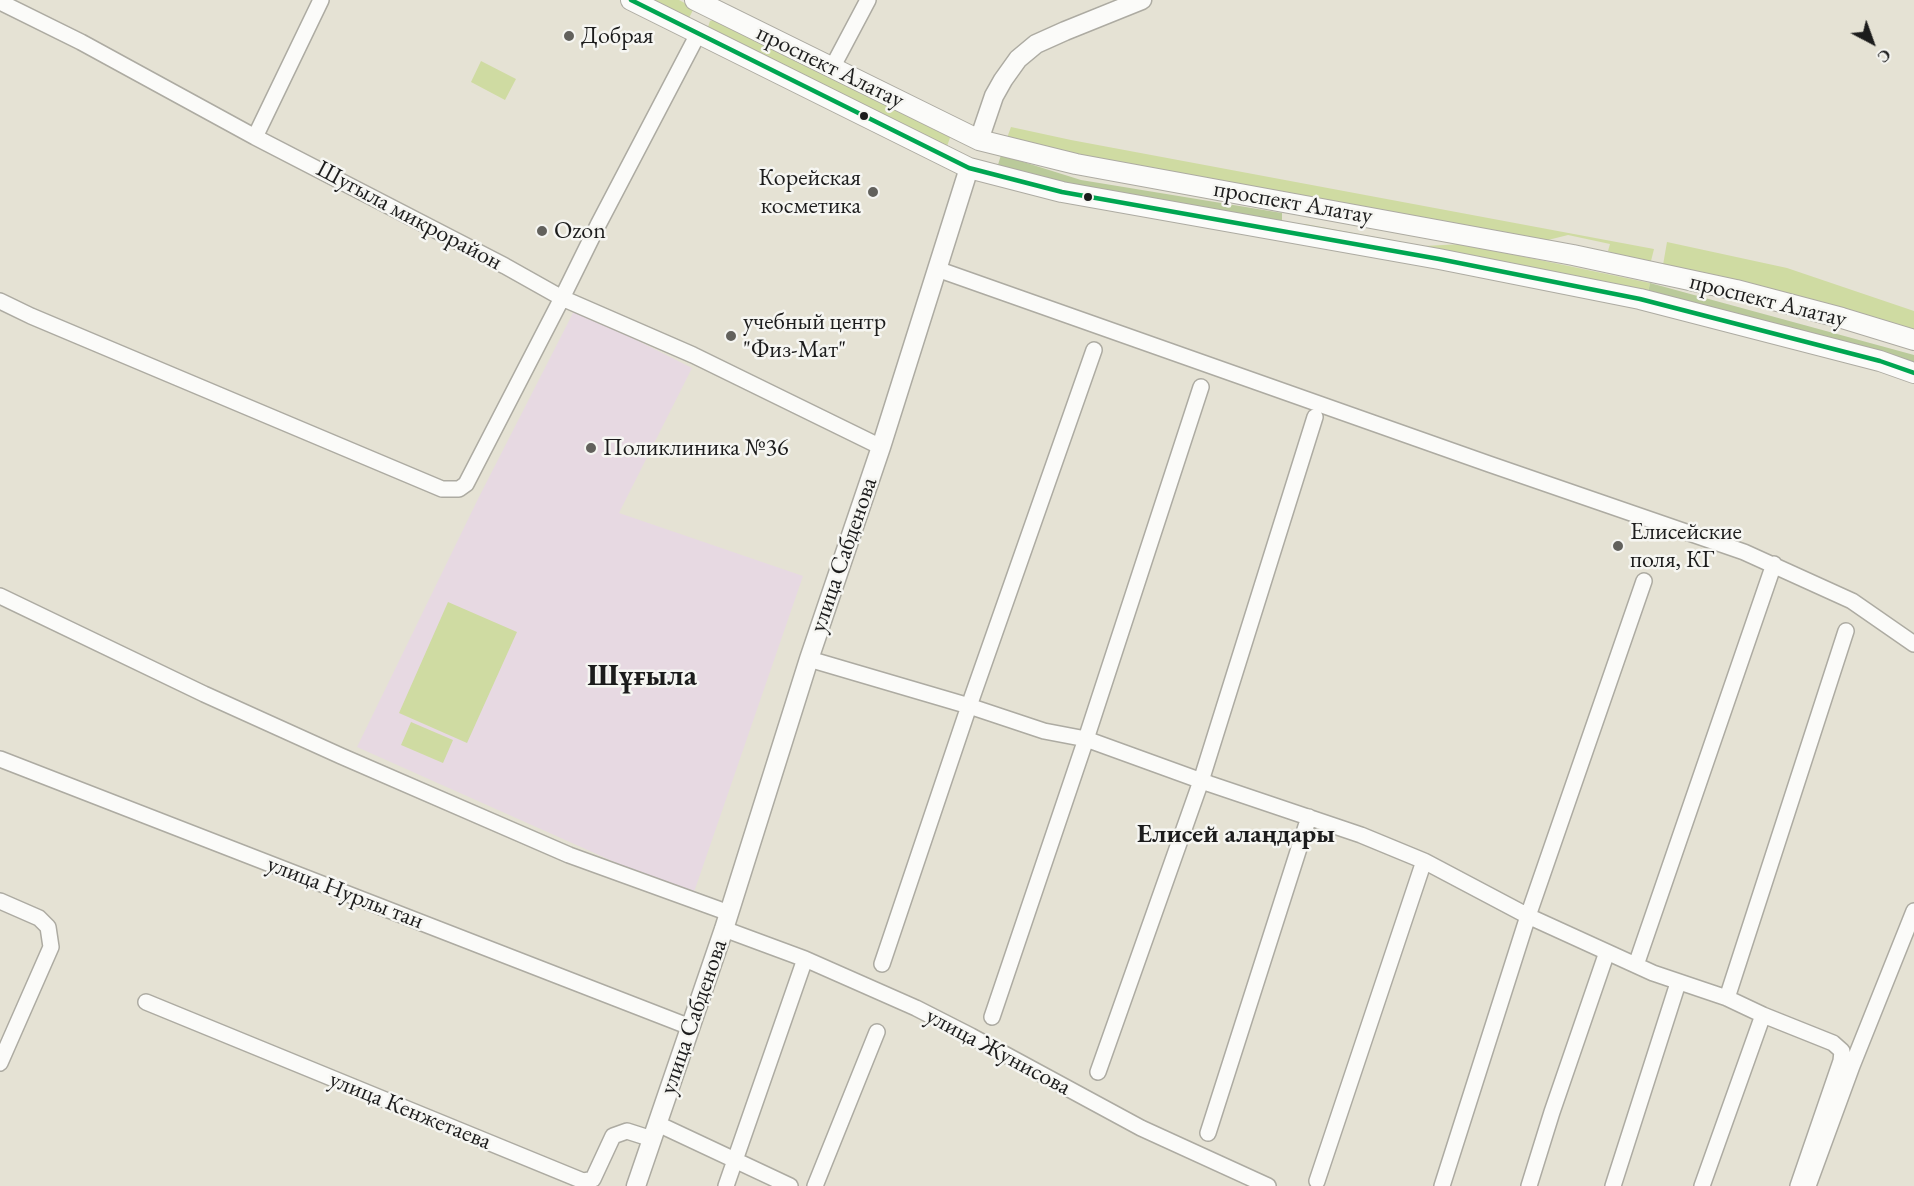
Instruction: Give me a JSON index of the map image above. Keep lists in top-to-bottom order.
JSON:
{
  "streets": {
    "main road": ["проспект Алатау", "улица Сабденова"],
    "street": [
      "Шугыла микрорайон",
      "улица Нурлы тан",
      "улица Жунисова",
      "улица Кенжетаева"
    ]
  },
  "crossings": [
    ["проспект Алатау", "улица Сабденова"],
    ["Шугыла микрорайон", "улица Сабденова"],
    ["улица Сабденова", "улица Нурлы тан"],
    ["улица Сабденова", "улица Жунисова"],
    ["улица Сабденова", "улица Кенжетаева"]
  ],
  "districts": ["Шұғыла", "Елисей алаңдары"],
  "places": [
    "Добрая",
    "Корейская косметика",
    "Ozon",
    "учебный центр \"Физ-Мат\"",
    "Поликлиника №36",
    "Елисейские поля, КГ"
  ],
  "north": "bottom right"
}
